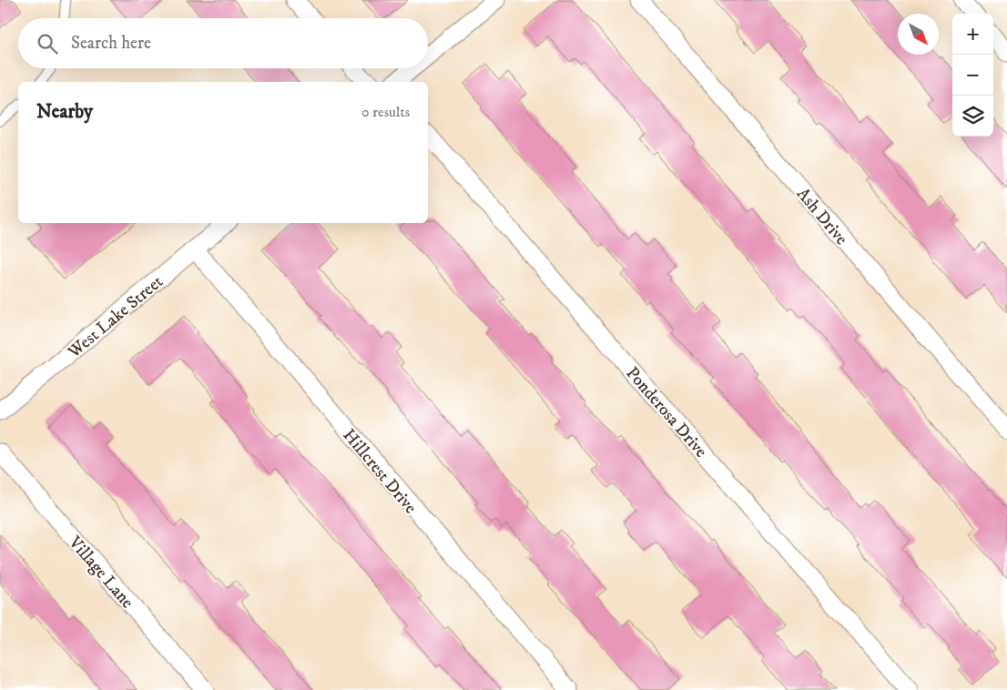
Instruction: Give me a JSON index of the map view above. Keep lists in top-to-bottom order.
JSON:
{
  "streets": {
    "street": [
      "Ash Drive",
      "West Lake Street",
      "Ponderosa Drive",
      "Hillcrest Drive",
      "Village Lane"
    ]
  },
  "crossings": [
    ["West Lake Street", "Hillcrest Drive"]
  ],
  "north": "bottom right",
  "page": {
    "map_buttons": ["+", "−"],
    "search": "Search here",
    "heading": ["Nearby", "0 results"]
  }
}
